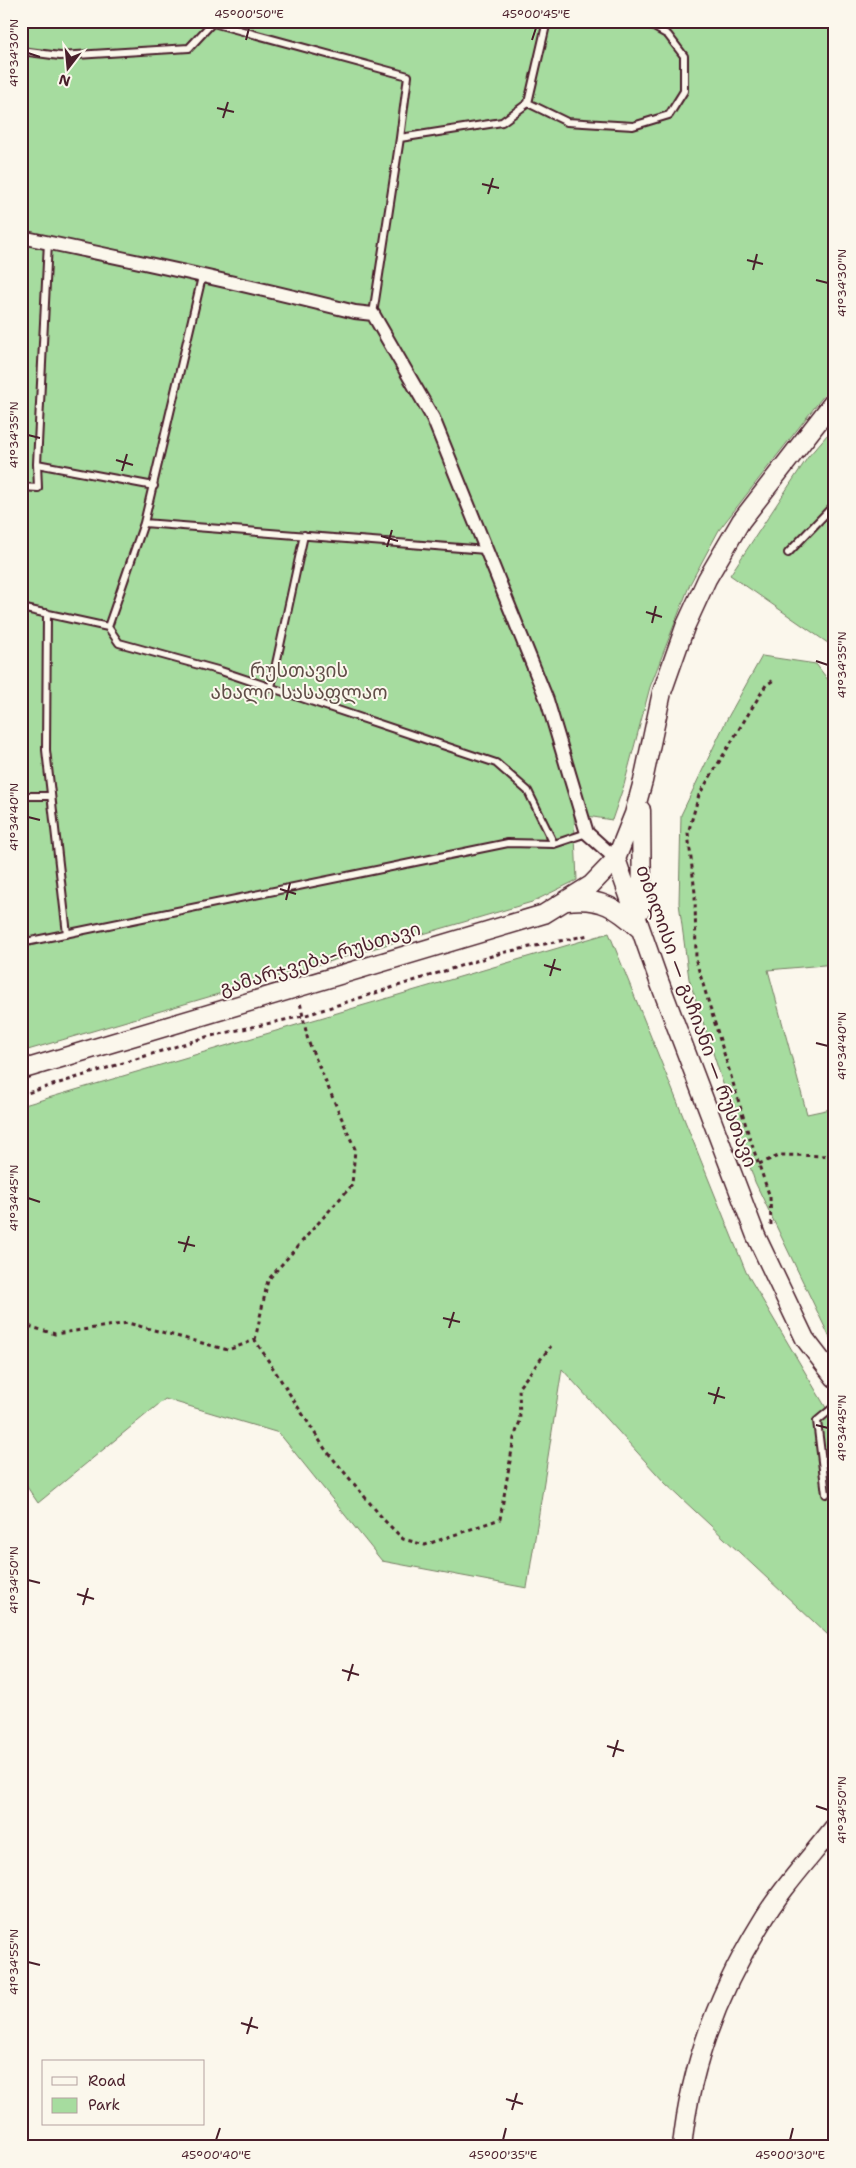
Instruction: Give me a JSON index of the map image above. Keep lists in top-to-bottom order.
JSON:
{
  "streets": {
    "main road": ["გამარჯვება-რუსთავი", "თბილისი — გაჩიანი — რუსთავი"]
  },
  "crossings": [
    ["გამარჯვება-რუსთავი", "თბილისი — გაჩიანი — რუსთავი"]
  ],
  "parks": ["რუსთავის ახალი სასაფლაო"],
  "legend": ["Road", "Park"],
  "north": "bottom",
  "coordinates": [
    "45°00'50\"E",
    "45°00'45\"E",
    "41°34'30\"N",
    "41°34'35\"N",
    "41°34'40\"N",
    "41°34'45\"N",
    "41°34'50\"N",
    "41°34'55\"N",
    "45°00'40\"E",
    "45°00'35\"E",
    "45°00'30\"E"
  ]
}
